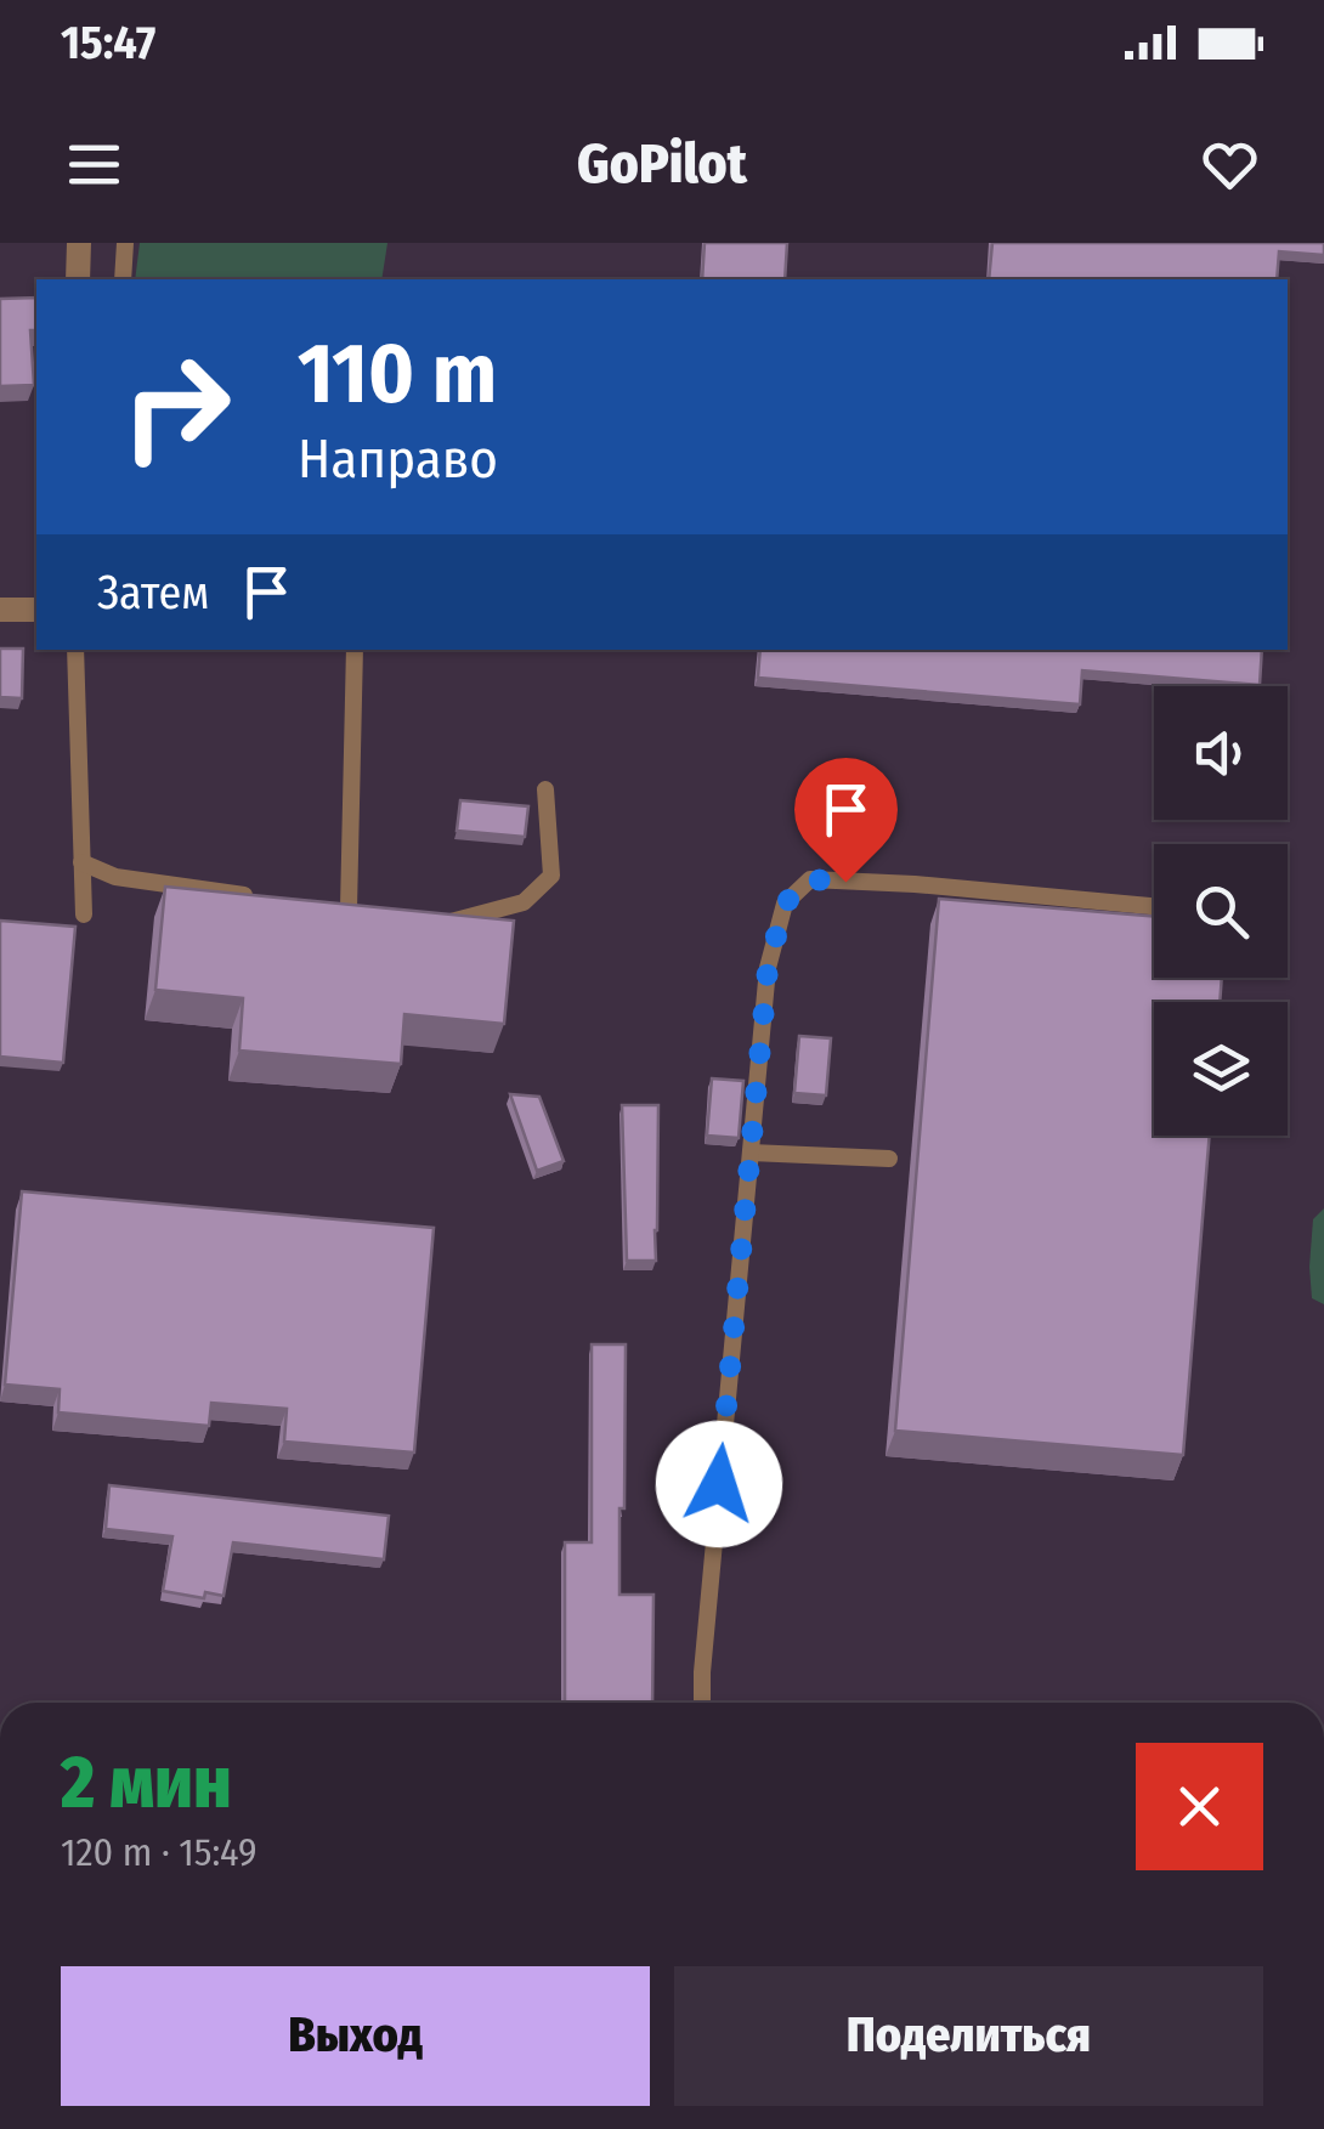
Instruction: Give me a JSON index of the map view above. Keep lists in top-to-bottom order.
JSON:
{
  "page": {
    "status": "15:47",
    "header": "GoPilot",
    "turn": ["110 m", "Направо"],
    "then": "Затем",
    "heading": ["2 мин", "120 m · 15:49"],
    "buttons": ["Выход", "Поделиться"]
  }
}
